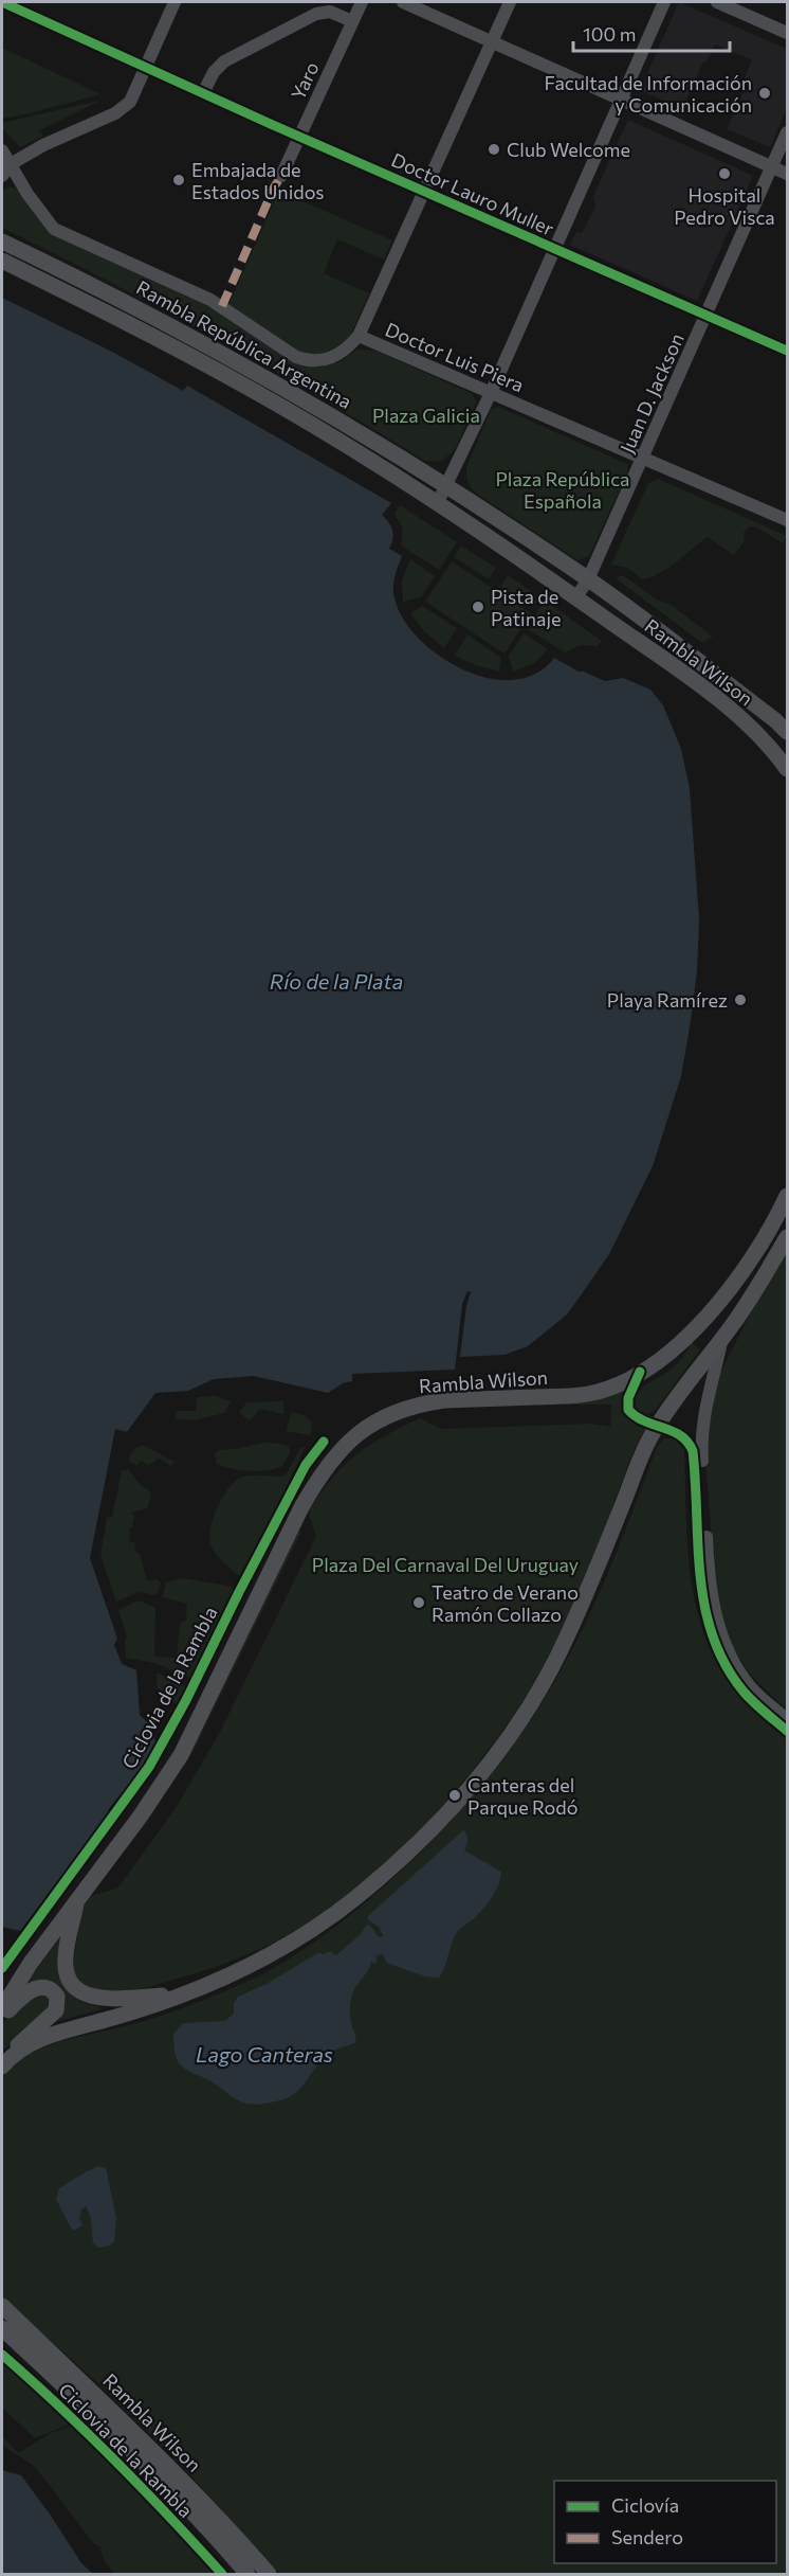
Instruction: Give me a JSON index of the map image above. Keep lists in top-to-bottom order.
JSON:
{
  "streets": {
    "main road": ["Rambla República Argentina", "Rambla Wilson"],
    "street": [
      "Yaro",
      "Doctor Lauro Muller",
      "Doctor Luis Piera",
      "Juan D. Jackson"
    ],
    "cycle path": ["Ciclovia de la Rambla"]
  },
  "crossings": [
    ["Yaro", "Doctor Lauro Muller"],
    ["Doctor Lauro Muller", "Juan D. Jackson"],
    ["Rambla República Argentina", "Juan D. Jackson"],
    ["Rambla República Argentina", "Rambla Wilson"],
    ["Doctor Luis Piera", "Juan D. Jackson"],
    ["Juan D. Jackson", "Rambla Wilson"]
  ],
  "water": ["Río de la Plata", "Lago Canteras"],
  "parks": ["Plaza Galicia", "Plaza República Española", "Plaza Del Carnaval Del Uruguay"],
  "places": [
    "Facultad de Información y Comunicación",
    "Club Welcome",
    "Hospital Pedro Visca",
    "Embajada de Estados Unidos",
    "Pista de Patinaje",
    "Playa Ramírez",
    "Teatro de Verano Ramón Collazo",
    "Canteras del Parque Rodó"
  ],
  "legend": ["Ciclovía", "Sendero"],
  "scale_bar": "100 m"
}
